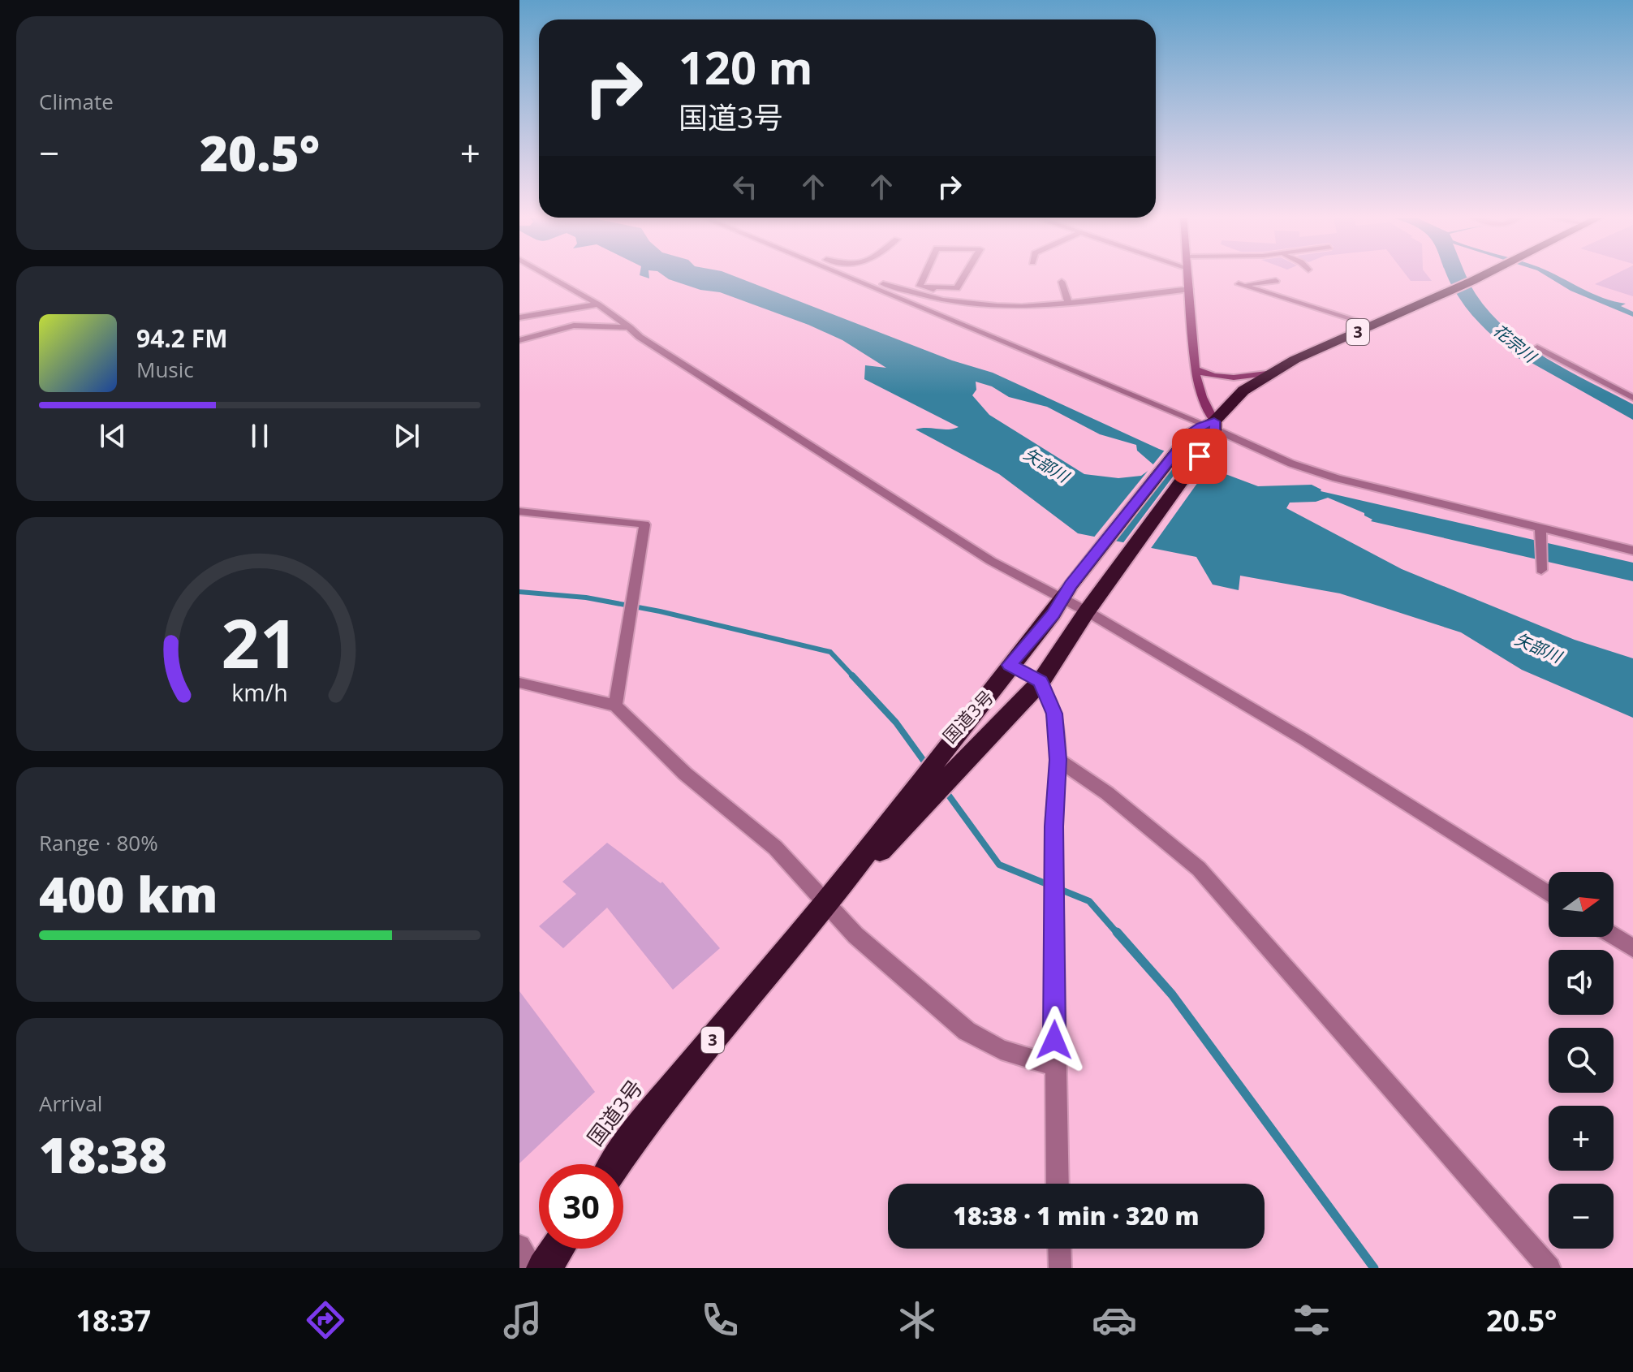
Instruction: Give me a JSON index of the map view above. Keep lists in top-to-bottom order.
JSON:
{
  "streets": {
    "highway": ["3", "国道3号"]
  },
  "water": ["花宗川", "矢部川"],
  "north": "right",
  "page": {
    "tile": [
      "Climate",
      ["Range · 80%", "400 km"],
      ["Arrival", "18:38"]
    ],
    "turn": ["120 m", "国道3号"],
    "heat": ["−", "20.5°", "+"],
    "song": ["94.2 FM", "Music"],
    "map_buttons": ["+", "−"],
    "limit": "30",
    "trip": "18:38 · 1 min · 320 m",
    "tabs": ["18:37", "20.5°"],
    "gauge": ["21", "km/h"]
  }
}
